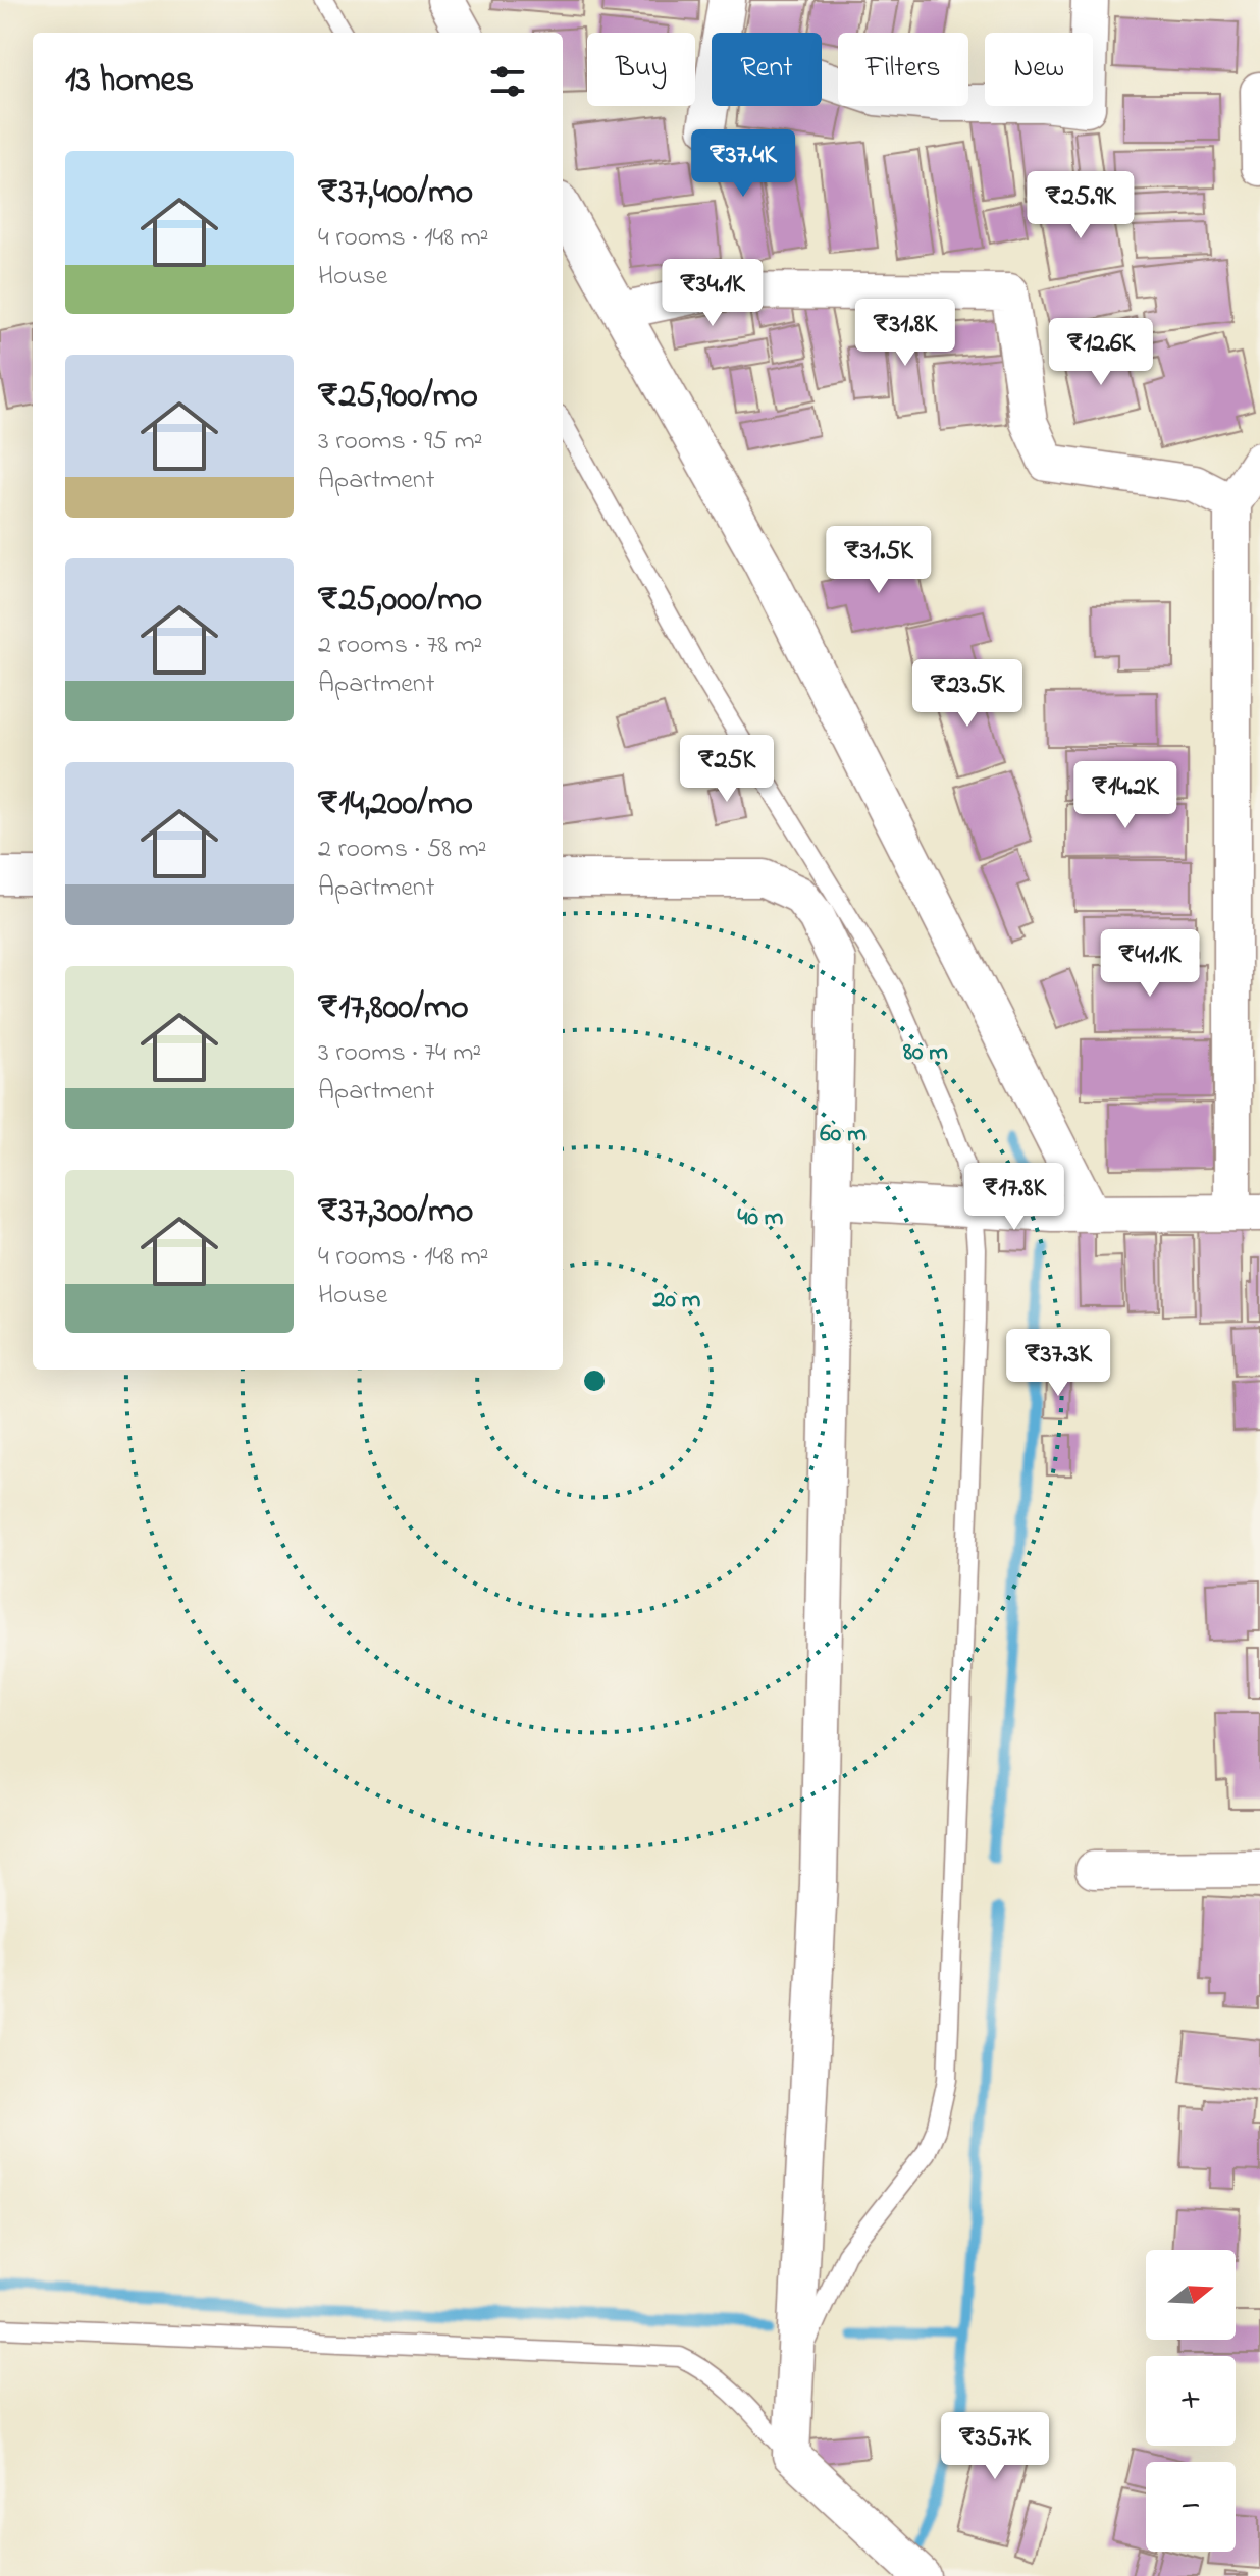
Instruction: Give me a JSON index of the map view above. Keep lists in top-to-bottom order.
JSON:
{
  "north": "right",
  "page": {
    "chip": [
      "Buy",
      "Rent",
      "Filters",
      "New"
    ],
    "heading": "13 homes",
    "price": [
      "₹37.4K",
      "₹25.9K",
      "₹34.1K",
      "₹31.8K",
      "₹12.6K",
      "₹31.5K",
      "₹23.5K",
      "₹25K",
      "₹14.2K",
      "₹41.1K",
      "₹17.8K",
      "₹37.3K",
      "₹35.7K"
    ],
    "list": [
      {
        "name": "₹37,400/mo",
        "note": "4 rooms · 148 m² · House"
      },
      {
        "name": "₹25,900/mo",
        "note": "3 rooms · 95 m² · Apartment"
      },
      {
        "name": "₹25,000/mo",
        "note": "2 rooms · 78 m² · Apartment"
      },
      {
        "name": "₹14,200/mo",
        "note": "2 rooms · 58 m² · Apartment"
      },
      {
        "name": "₹17,800/mo",
        "note": "3 rooms · 74 m² · Apartment"
      },
      {
        "name": "₹37,300/mo",
        "note": "4 rooms · 148 m² · House"
      }
    ],
    "map_buttons": ["+", "−"]
  },
  "rings": [
    "80 m",
    "60 m",
    "40 m",
    "20 m"
  ]
}
